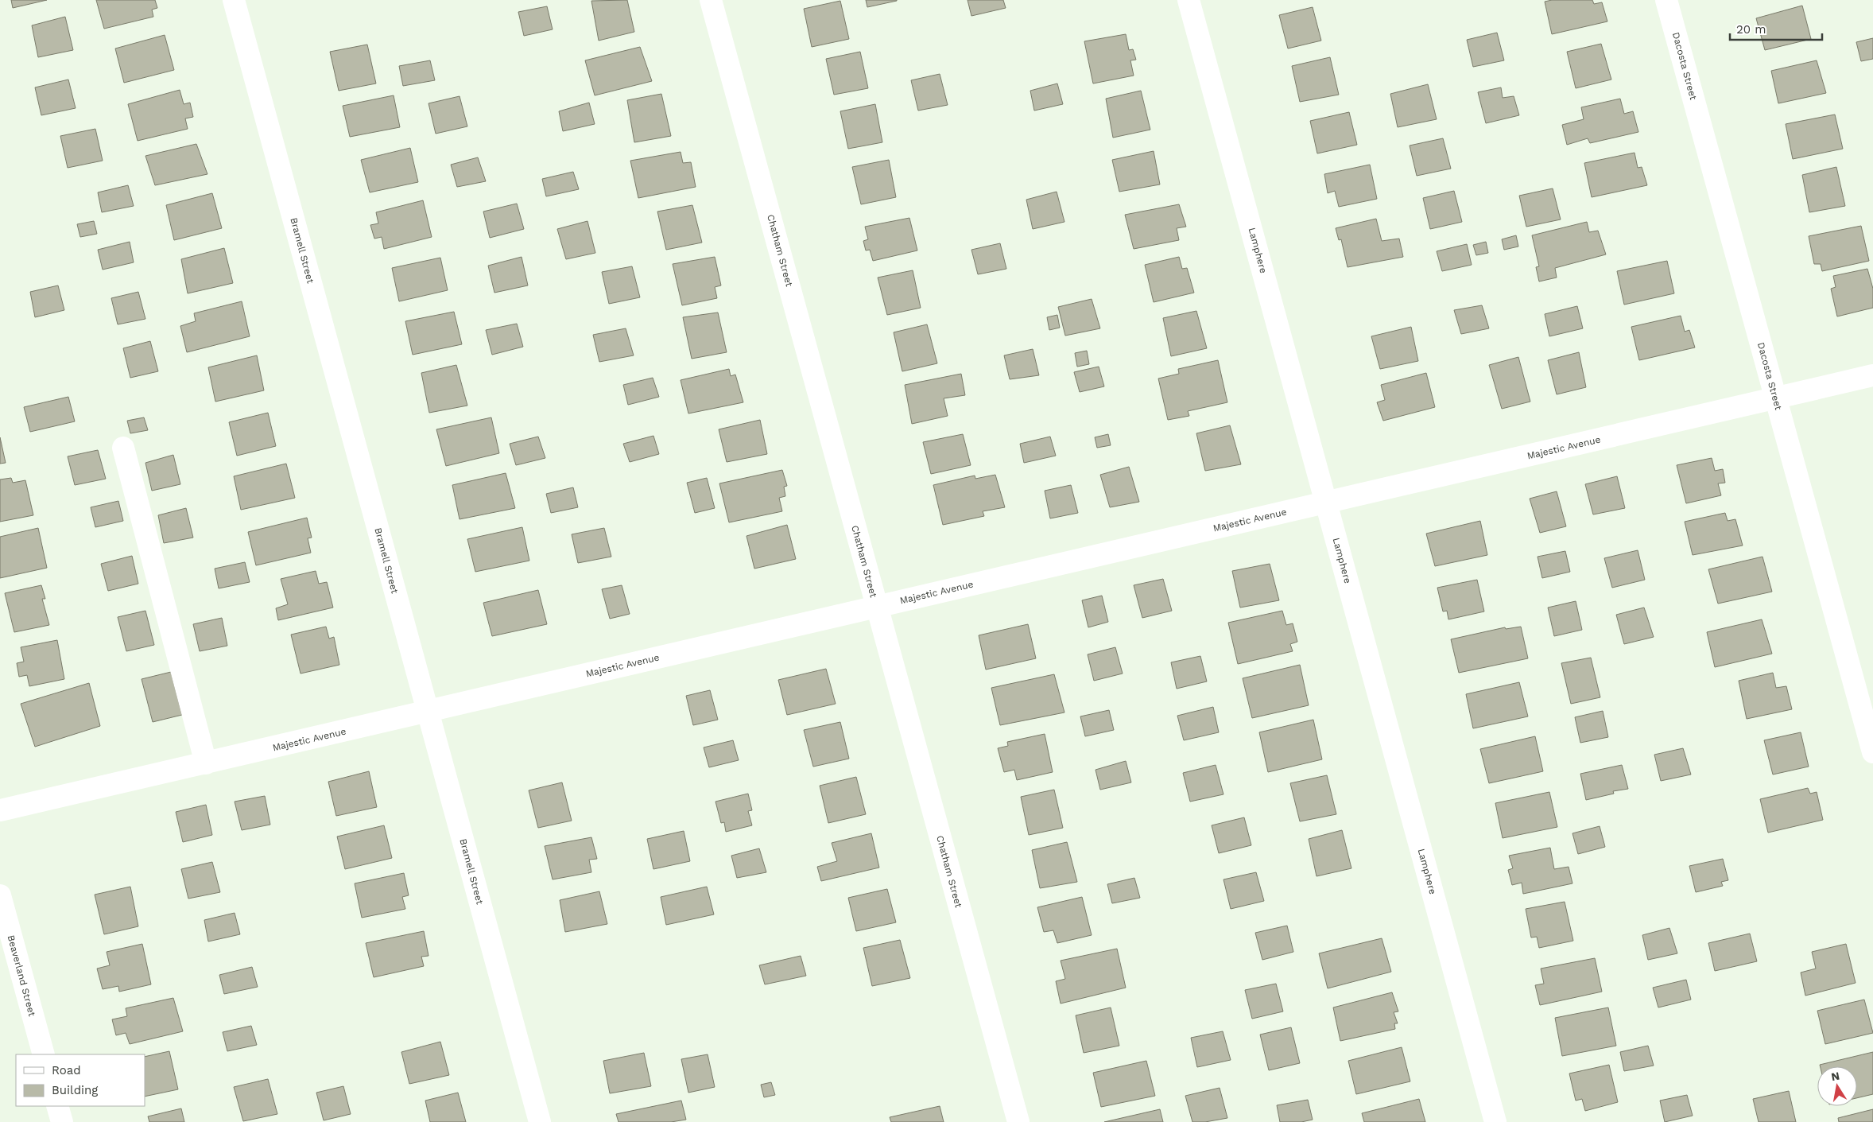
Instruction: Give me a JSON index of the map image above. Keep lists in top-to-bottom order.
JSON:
{
  "streets": {
    "street": [
      "Dacosta Street",
      "Bramell Street",
      "Chatham Street",
      "Lamphere",
      "Majestic Avenue",
      "Beaverland Street"
    ]
  },
  "crossings": [
    ["Dacosta Street", "Majestic Avenue"],
    ["Bramell Street", "Majestic Avenue"],
    ["Chatham Street", "Majestic Avenue"],
    ["Lamphere", "Majestic Avenue"]
  ],
  "legend": ["Road", "Building"],
  "scale_bar": "20 m",
  "north": "top"
}
